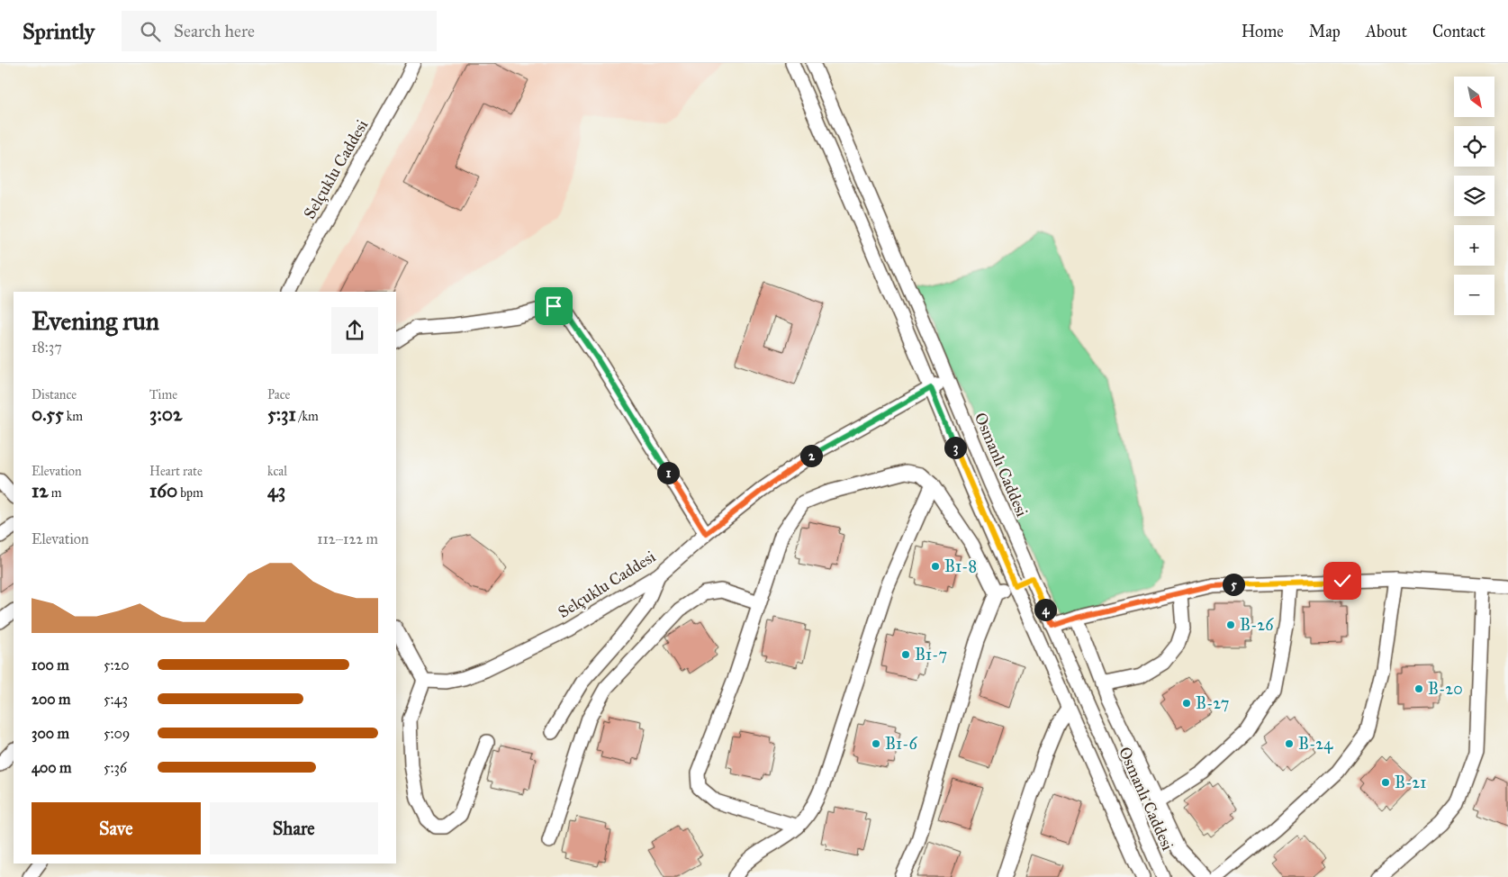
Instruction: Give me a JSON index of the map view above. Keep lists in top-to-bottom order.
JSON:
{
  "streets": {
    "street": ["Selçuklu Caddesi", "Osmanlı Caddesi"]
  },
  "crossings": [
    ["Selçuklu Caddesi", "Osmanlı Caddesi"]
  ],
  "places": [
    "B1-8",
    "B-26",
    "B1-7",
    "B-20",
    "B-27",
    "B1-6",
    "B-24",
    "B-21"
  ],
  "north": "bottom right",
  "page": {
    "header": "Sprintly",
    "search": "Search here",
    "nav": [
      "Home",
      "Map",
      "About",
      "Contact"
    ],
    "map_buttons": ["+", "−"],
    "heading": ["Evening run", "18:37"],
    "stats": [
      ["Distance", "0.55 km"],
      ["Time", "3:02"],
      ["Pace", "5:31 /km"],
      ["Elevation", "12 m"],
      ["Heart rate", "160 bpm"],
      ["kcal", "43"]
    ],
    "pins": [
      "3",
      "2",
      "1",
      "5",
      "4"
    ],
    "chart": ["Elevation", "112–122 m"],
    "list": [
      {
        "name": "100 m",
        "note": "5:20"
      },
      {
        "name": "200 m",
        "note": "5:43"
      },
      {
        "name": "300 m",
        "note": "5:09"
      },
      {
        "name": "400 m",
        "note": "5:36"
      }
    ],
    "buttons": ["Save", "Share"]
  }
}
